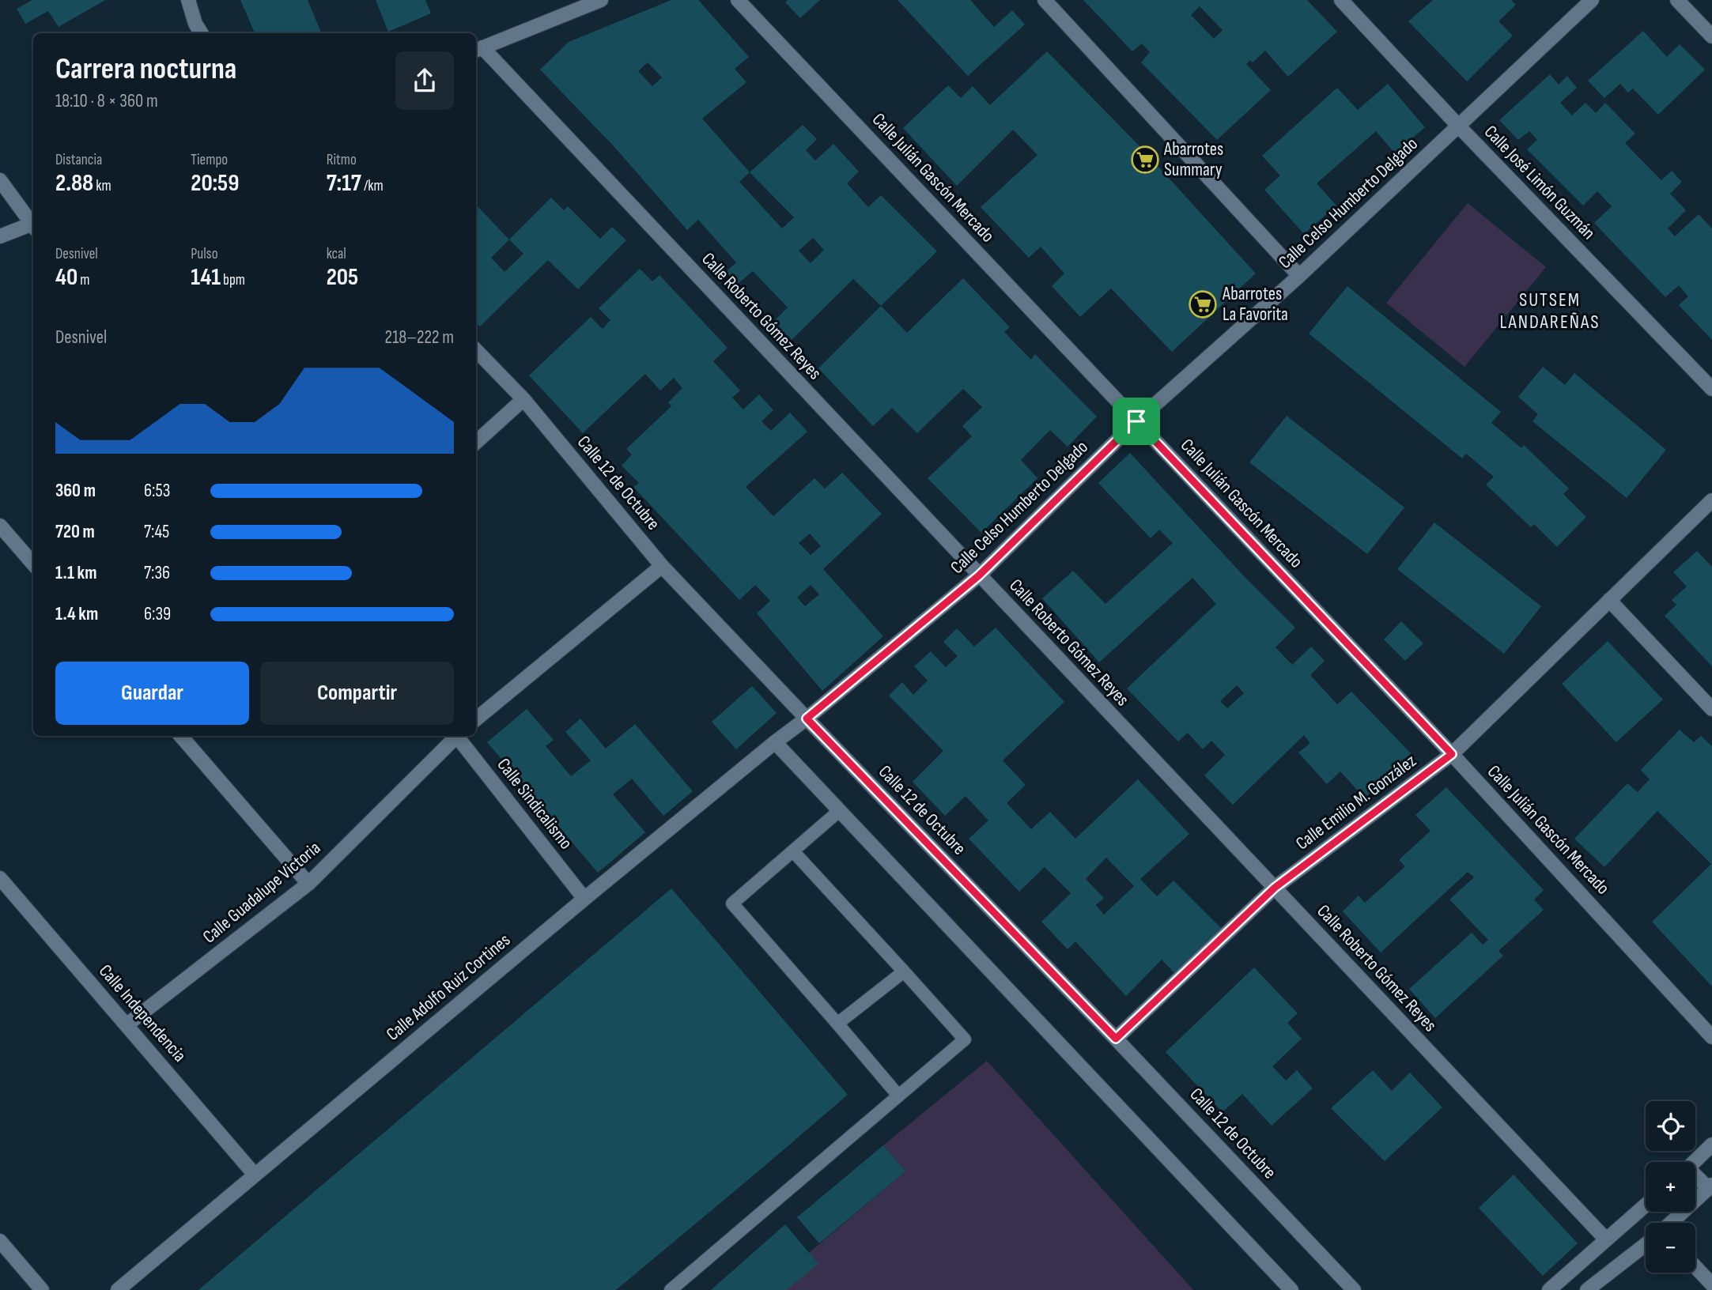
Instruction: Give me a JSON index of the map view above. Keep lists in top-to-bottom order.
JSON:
{
  "streets": {
    "street": [
      "Calle Julián Gascón Mercado",
      "Calle José Limón Guzmán",
      "Calle Celso Humberto Delgado",
      "Calle Roberto Gómez Reyes",
      "Calle 12 de Octubre",
      "Calle Emilio M. González",
      "Calle Sindicalismo",
      "Calle Guadalupe Victoria",
      "Calle Adolfo Ruiz Cortines",
      "Calle Independencia"
    ]
  },
  "crossings": [
    ["Calle Julián Gascón Mercado", "Calle Celso Humberto Delgado"],
    ["Calle Julián Gascón Mercado", "Calle Emilio M. González"],
    ["Calle José Limón Guzmán", "Calle Celso Humberto Delgado"],
    ["Calle Celso Humberto Delgado", "Calle Roberto Gómez Reyes"],
    ["Calle Celso Humberto Delgado", "Calle 12 de Octubre"],
    ["Calle Celso Humberto Delgado", "Calle Adolfo Ruiz Cortines"],
    ["Calle Roberto Gómez Reyes", "Calle Emilio M. González"],
    ["Calle 12 de Octubre", "Calle Emilio M. González"],
    ["Calle 12 de Octubre", "Calle Adolfo Ruiz Cortines"],
    ["Calle Sindicalismo", "Calle Adolfo Ruiz Cortines"],
    ["Calle Guadalupe Victoria", "Calle Independencia"],
    ["Calle Adolfo Ruiz Cortines", "Calle Independencia"]
  ],
  "districts": ["SUTSEM LANDAREÑAS"],
  "places": {
    "supermarket": ["Abarrotes Summary", "Abarrotes La Favorita"]
  },
  "page": {
    "heading": ["Carrera nocturna", "18:10 · 8 × 360 m"],
    "stats": [
      ["Distancia", "2.88 km"],
      ["Tiempo", "20:59"],
      ["Ritmo", "7:17 /km"],
      ["Desnivel", "40 m"],
      ["Pulso", "141 bpm"],
      ["kcal", "205"]
    ],
    "chart": ["Desnivel", "218–222 m"],
    "list": [
      {
        "name": "360 m",
        "note": "6:53"
      },
      {
        "name": "720 m",
        "note": "7:45"
      },
      {
        "name": "1.1 km",
        "note": "7:36"
      },
      {
        "name": "1.4 km",
        "note": "6:39"
      }
    ],
    "buttons": ["Guardar", "Compartir"],
    "map_buttons": ["+", "−"]
  }
}
